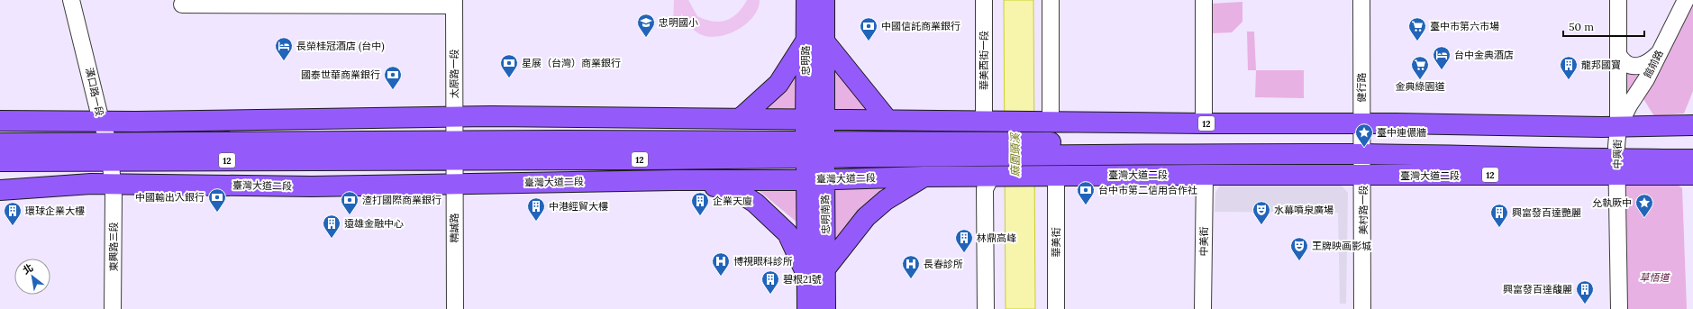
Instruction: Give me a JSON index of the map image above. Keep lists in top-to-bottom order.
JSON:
{
  "streets": {
    "main road": [
      "忠明路",
      "12",
      "臺灣大道二段",
      "忠明南路"
    ],
    "street": [
      "華美西街一段",
      "館前路",
      "太原路一段",
      "健行路",
      "漢口路一段",
      "中興街",
      "美村路一段",
      "精誠路",
      "中美街",
      "華美街",
      "東興路三段"
    ]
  },
  "crossings": [
    ["忠明路", "12"],
    ["忠明路", "忠明南路"],
    ["華美西街一段", "12"],
    ["館前路", "12"],
    ["館前路", "中興街"],
    ["太原路一段", "12"],
    ["太原路一段", "臺灣大道二段"],
    ["太原路一段", "精誠路"],
    ["健行路", "12"],
    ["健行路", "臺灣大道二段"],
    ["健行路", "美村路一段"],
    ["漢口路一段", "12"],
    ["漢口路一段", "臺灣大道二段"],
    ["漢口路一段", "東興路三段"],
    ["12", "中興街"],
    ["12", "忠明南路"],
    ["中興街", "臺灣大道二段"],
    ["臺灣大道二段", "美村路一段"],
    ["臺灣大道二段", "忠明南路"],
    ["臺灣大道二段", "精誠路"],
    ["臺灣大道二段", "中美街"],
    ["臺灣大道二段", "華美街"],
    ["臺灣大道二段", "東興路三段"]
  ],
  "water": ["麻園頭溪"],
  "parks": ["草悟道"],
  "places": {
    "school or university": ["忠明國小"],
    "bank": [
      "中國信託商業銀行",
      "星展（台灣）商業銀行",
      "國泰世華商業銀行",
      "台中市第二信用合作社",
      "中國輸出入銀行",
      "渣打國際商業銀行"
    ],
    "supermarket": ["臺中市第六市場", "金典綠園道"],
    "hotel": ["長榮桂冠酒店 (台中)", "台中金典酒店"],
    "building": [
      "龍邦國寶",
      "企業天廈",
      "中港經貿大樓",
      "環球企業大樓",
      "興富發百達艷麗",
      "遠雄金融中心",
      "林鼎高峰",
      "碧根21號",
      "興富發百達馥麗"
    ],
    "place": ["臺中連儂牆", "允執厥中"],
    "theatre": ["水幕噴泉廣場", "王牌映画影城"],
    "hospital": ["博視眼科診所", "長春診所"]
  },
  "scale_bar": "50 m",
  "north": "top left"
}
